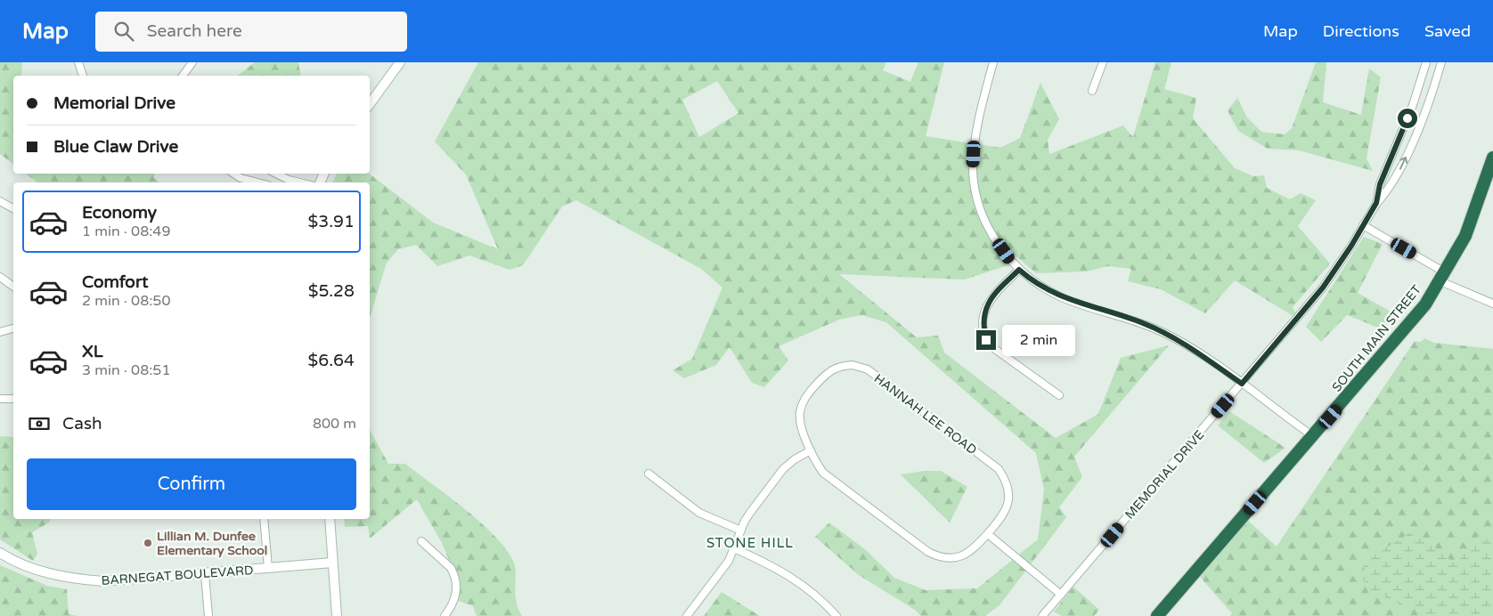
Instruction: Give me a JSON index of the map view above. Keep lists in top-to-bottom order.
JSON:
{
  "streets": {
    "highway": ["SOUTH MAIN STREET"],
    "street": ["HANNAH LEE ROAD", "MEMORIAL DRIVE", "BARNEGAT BOULEVARD"]
  },
  "districts": ["STONE HILL"],
  "places": ["Lillian M. Dunfee Elementary School"],
  "page": {
    "header": "Map",
    "search": "Search here",
    "nav": ["Map", "Directions", "Saved"],
    "banner": ["Memorial Drive", "Blue Claw Drive"],
    "list": [
      {
        "name": "Economy",
        "note": "1 min · 08:49",
        "value": "$3.91"
      },
      {
        "name": "Comfort",
        "note": "2 min · 08:50",
        "value": "$5.28"
      },
      {
        "name": "XL",
        "note": "3 min · 08:51",
        "value": "$6.64"
      }
    ],
    "bubble": "2 min",
    "pay": ["Cash", "800 m"],
    "buttons": "Confirm"
  }
}
